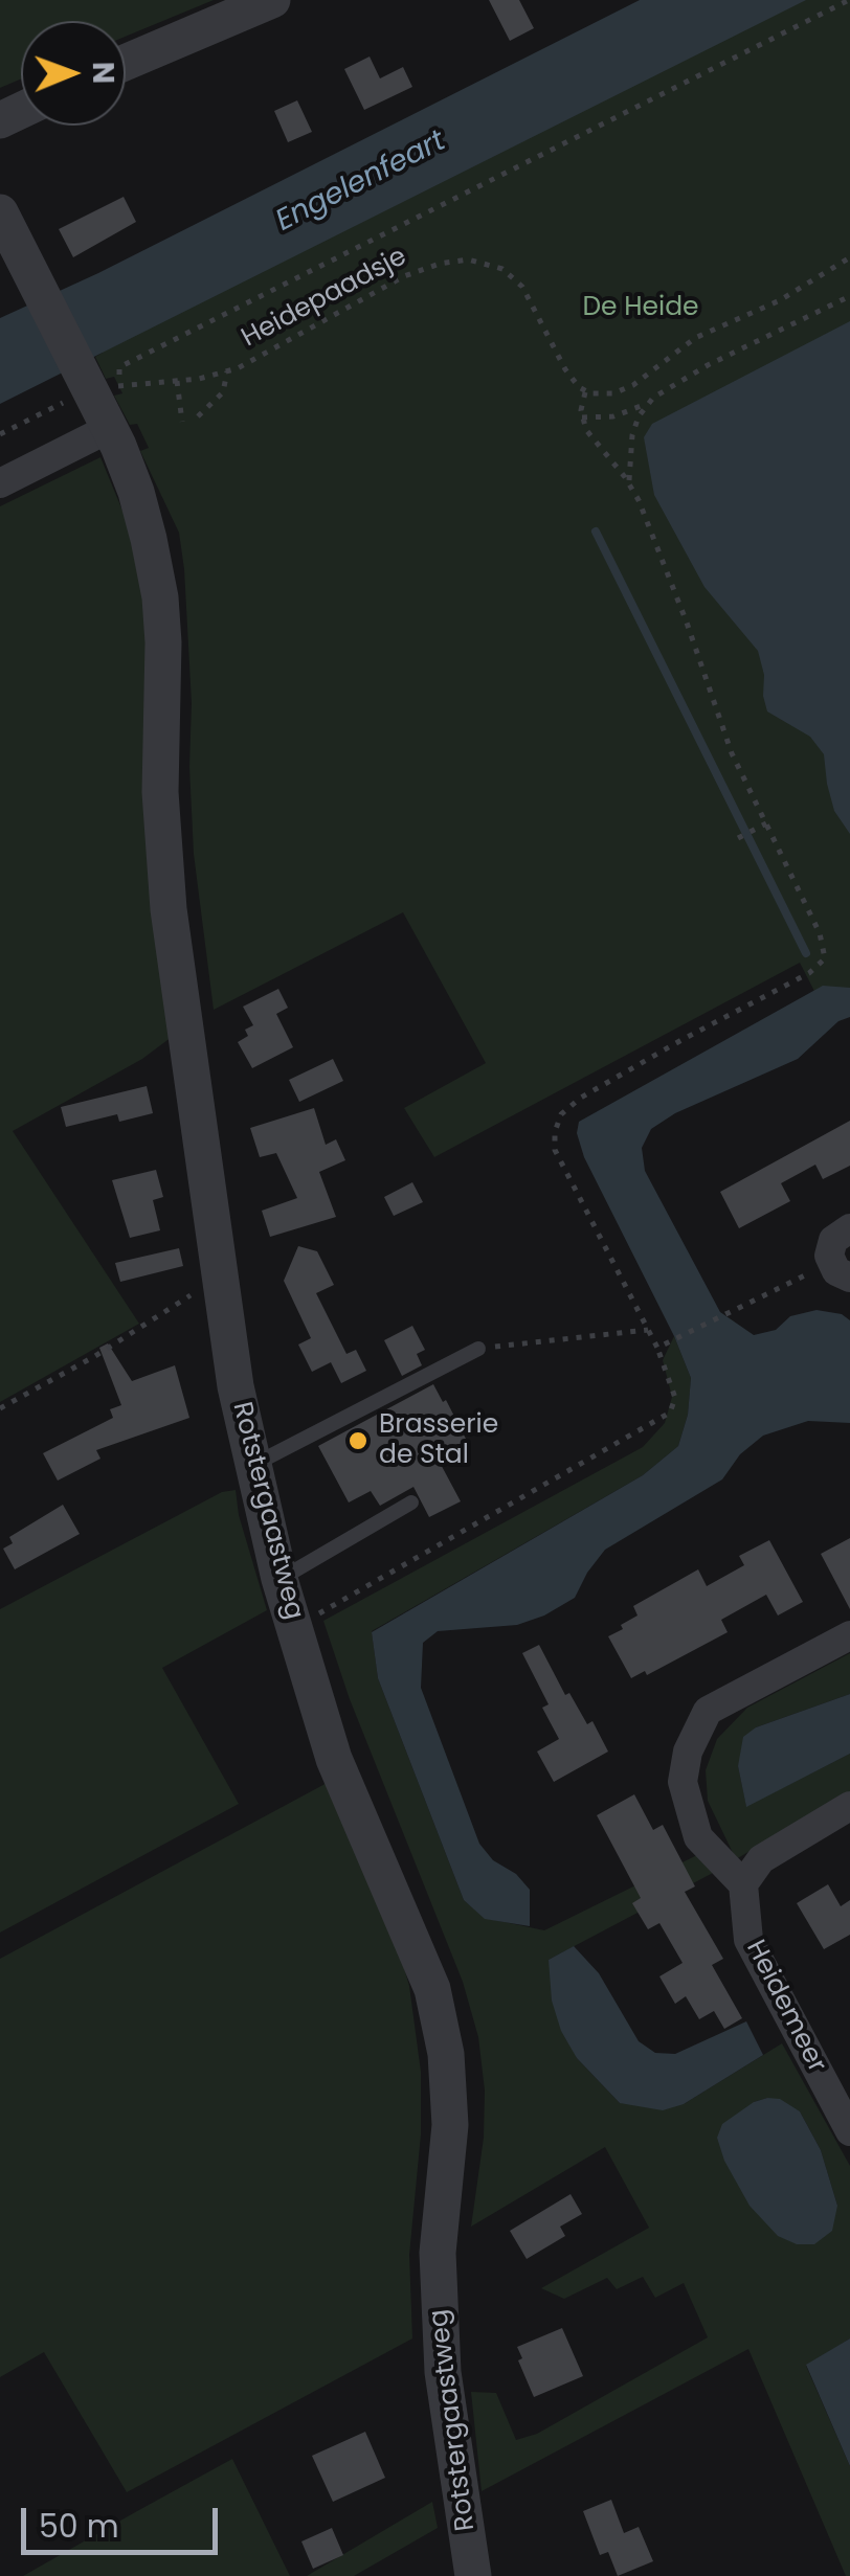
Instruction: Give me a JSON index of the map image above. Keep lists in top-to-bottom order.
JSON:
{
  "streets": {
    "street": ["Rotstergaastweg", "Heidemeer"],
    "path": ["Heidepaadsje"]
  },
  "crossings": [
    ["Heidepaadsje", "Rotstergaastweg"]
  ],
  "water": ["Engelenfeart"],
  "parks": ["De Heide"],
  "places": ["Brasserie de Stal"],
  "scale_bar": "50 m",
  "north": "right"
}
